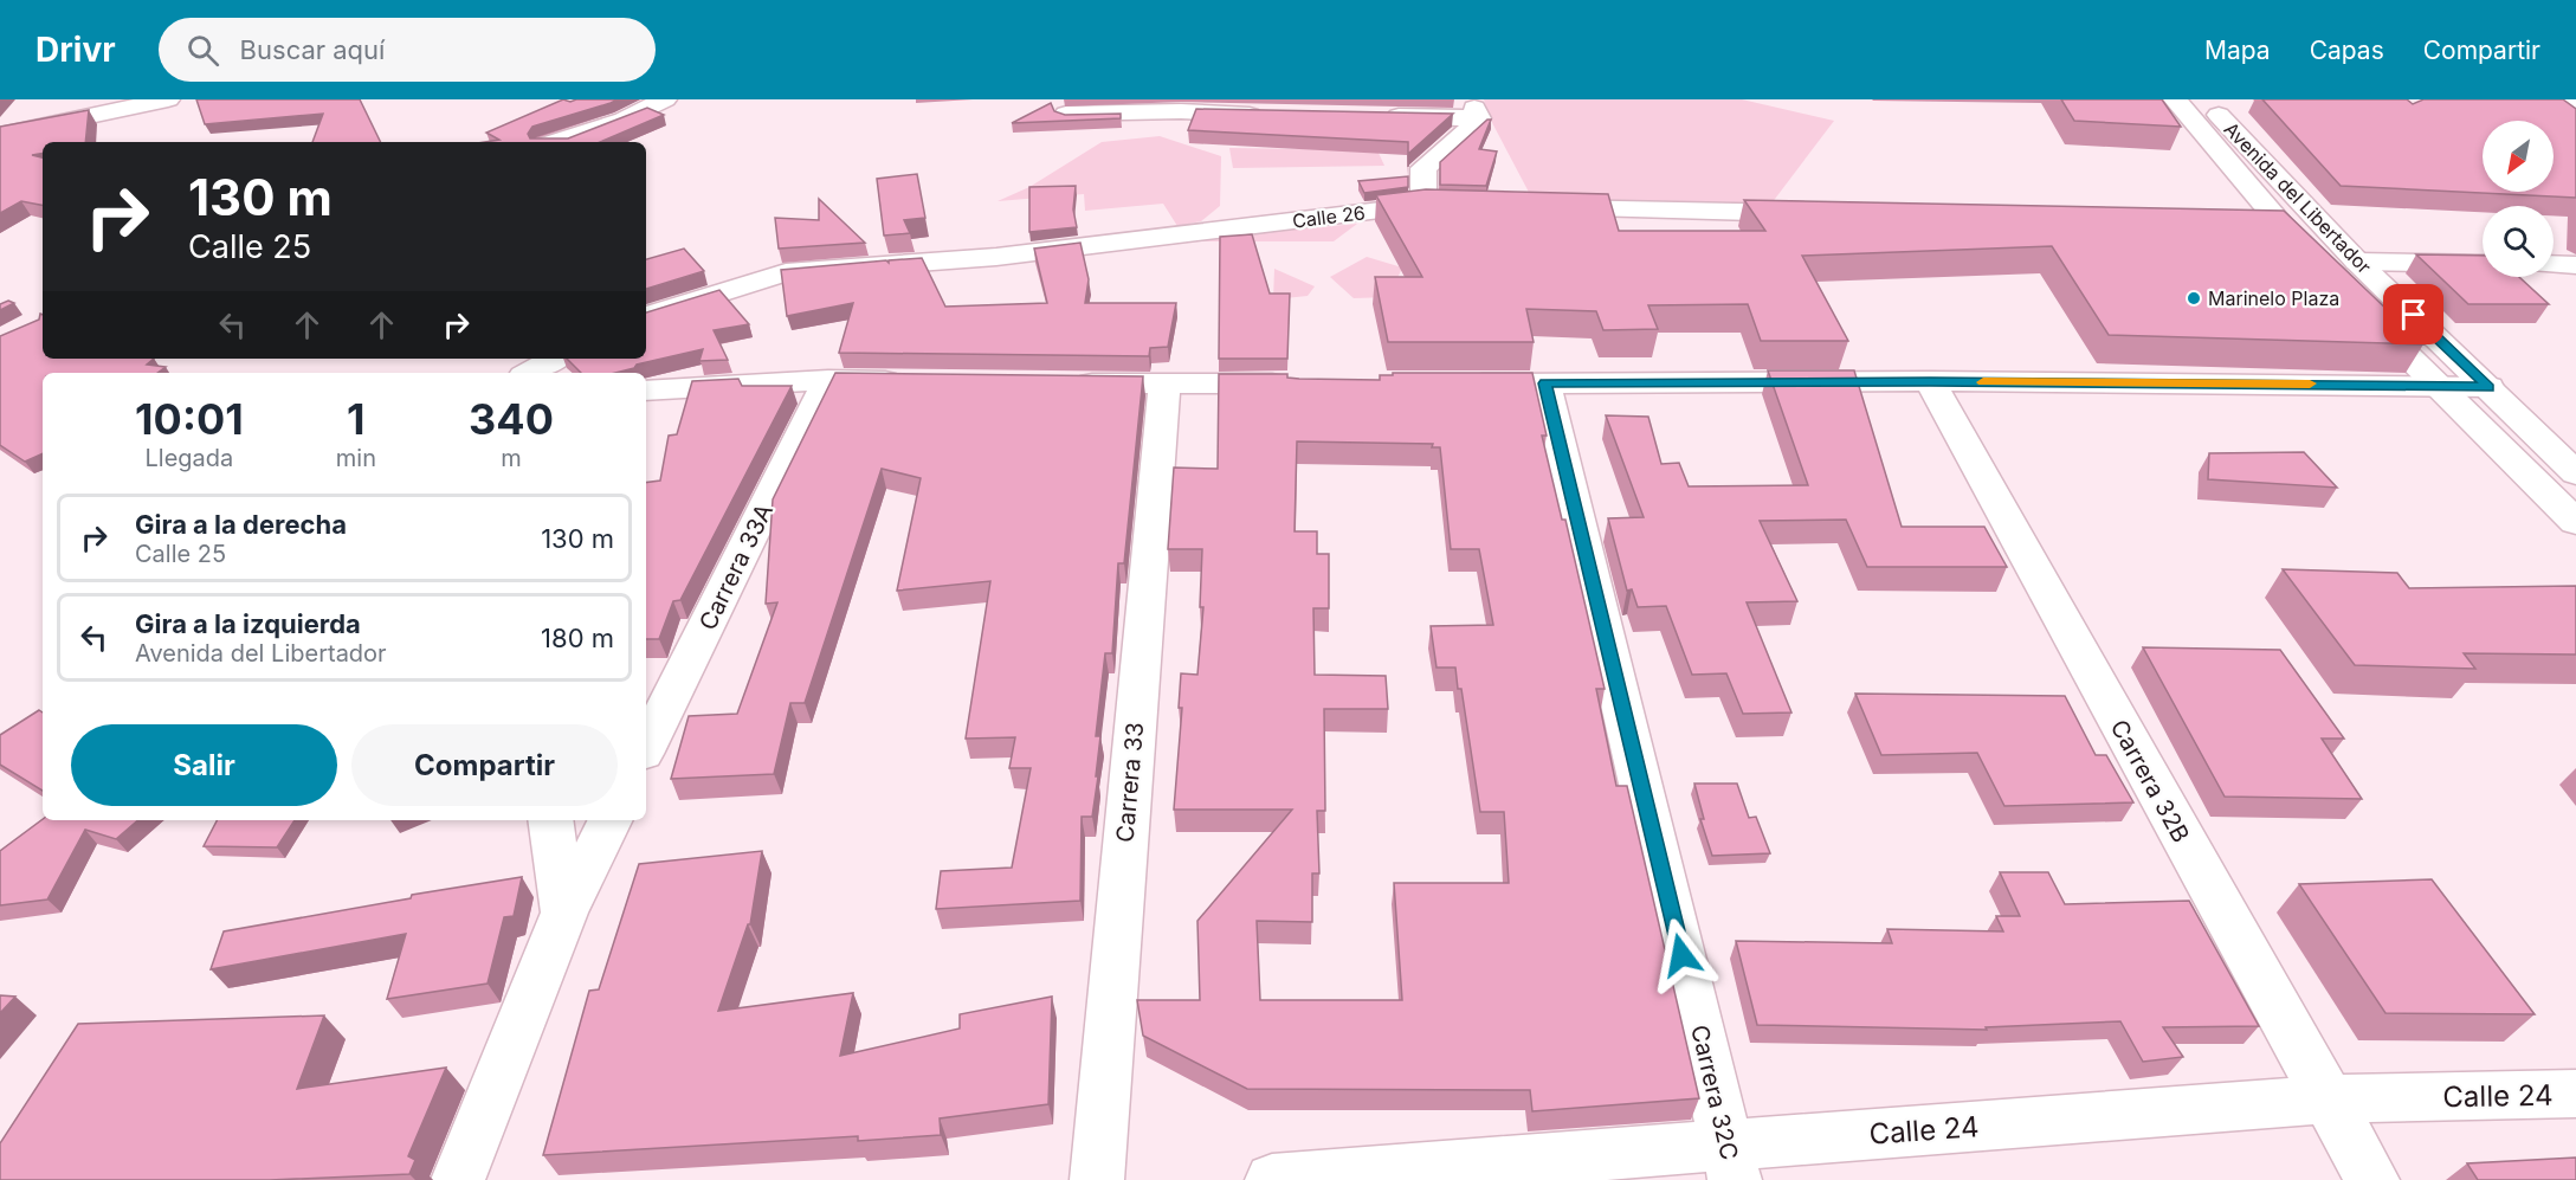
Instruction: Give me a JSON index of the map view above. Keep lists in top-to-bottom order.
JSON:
{
  "streets": {
    "street": [
      "Avenida del Libertador",
      "Calle 26",
      "Carrera 33A",
      "Carrera 32B",
      "Carrera 33",
      "Carrera 32C",
      "Calle 24"
    ]
  },
  "crossings": [
    ["Carrera 32B", "Calle 24"],
    ["Carrera 32C", "Calle 24"]
  ],
  "places": ["Marinelo Plaza"],
  "north": "bottom left",
  "page": {
    "header": "Drivr",
    "search": "Buscar aquí",
    "nav": ["Mapa", "Capas", "Compartir"],
    "turn": ["130 m", "Calle 25"],
    "eta": [
      "10:01",
      "Llegada",
      "1",
      "min",
      "340",
      "m"
    ],
    "list": [
      {
        "name": "Gira a la derecha",
        "note": "Calle 25",
        "value": "130 m"
      },
      {
        "name": "Gira a la izquierda",
        "note": "Avenida del Libertador",
        "value": "180 m"
      }
    ],
    "buttons": ["Salir", "Compartir"]
  }
}
